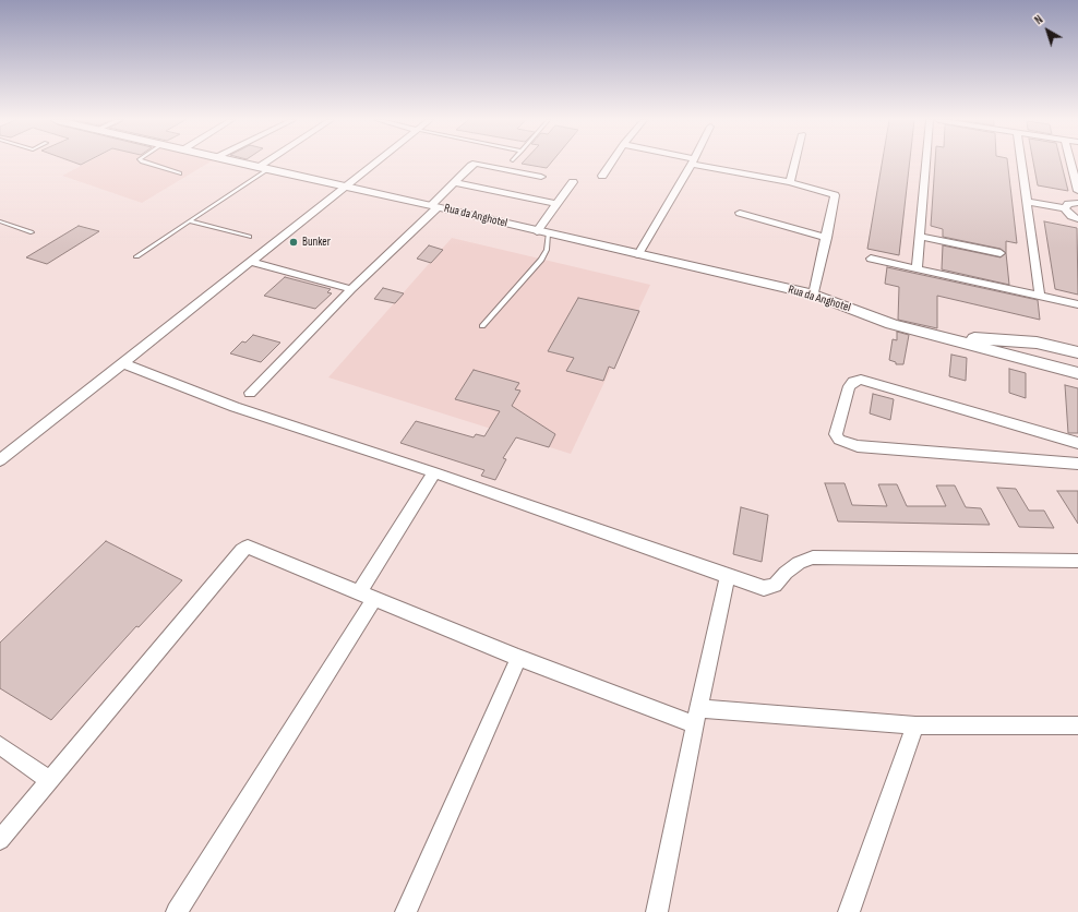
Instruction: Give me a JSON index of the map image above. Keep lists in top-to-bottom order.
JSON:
{
  "streets": {
    "main road": ["Rua da Anghotel"]
  },
  "places": ["Bunker"],
  "north": "top left"
}
